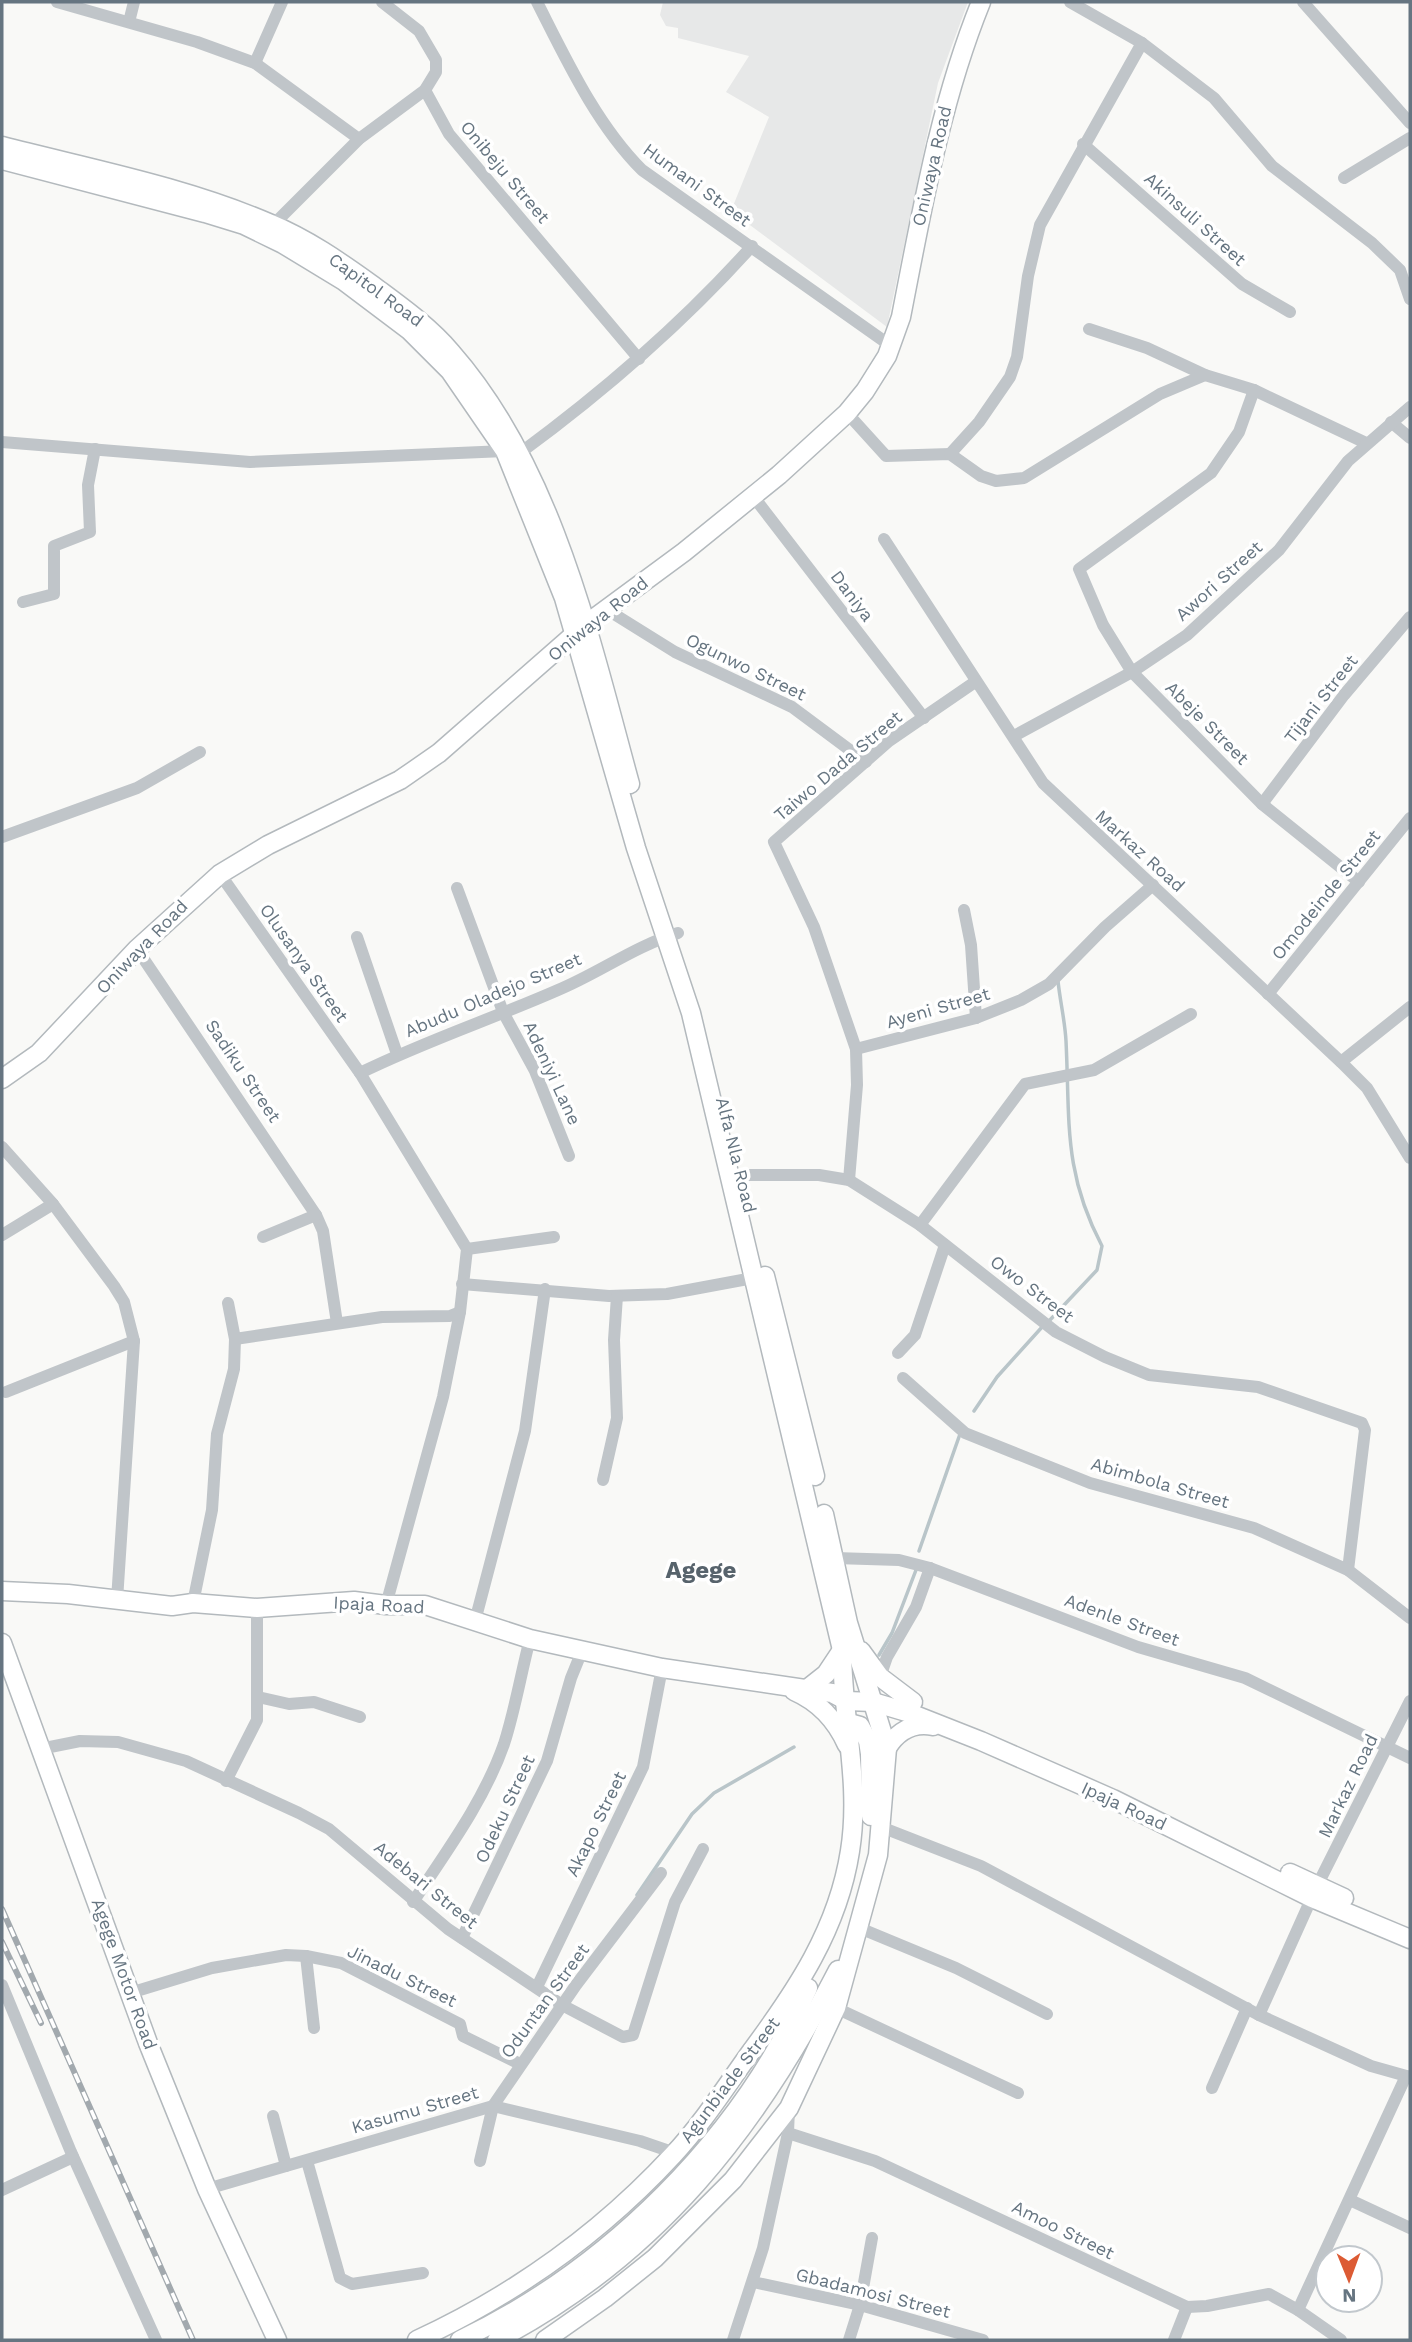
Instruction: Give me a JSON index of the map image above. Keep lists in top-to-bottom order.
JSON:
{
  "streets": {
    "main road": [
      "Oniwaya Road",
      "Capitol Road",
      "Alfa Nla Road",
      "Ipaja Road",
      "Agege Motor Road",
      "Agunbiade Street"
    ],
    "street": [
      "Onibeju Street",
      "Humani Street",
      "Akinsuli Street",
      "Awori Street",
      "Daniya",
      "Ogunwo Street",
      "Tijani Street",
      "Abeje Street",
      "Taiwo Dada Street",
      "Markaz Road",
      "Omodeinde Street",
      "Olusanya Street",
      "Abudu Oladejo Street",
      "Ayeni Street",
      "Sadiku Street",
      "Adeniyi Lane",
      "Owo Street",
      "Abimbola Street",
      "Adenle Street",
      "Odeku Street",
      "Akapo Street",
      "Adebari Street",
      "Jinadu Street",
      "Oduntan Street",
      "Kasumu Street",
      "Amoo Street",
      "Gbadamosi Street"
    ]
  },
  "crossings": [
    ["Oniwaya Road", "Humani Street"],
    ["Oniwaya Road", "Capitol Road"],
    ["Oniwaya Road", "Daniya"],
    ["Oniwaya Road", "Ogunwo Street"],
    ["Oniwaya Road", "Olusanya Street"],
    ["Oniwaya Road", "Sadiku Street"],
    ["Oniwaya Road", "Alfa Nla Road"],
    ["Capitol Road", "Alfa Nla Road"],
    ["Awori Street", "Abeje Street"],
    ["Awori Street", "Markaz Road"],
    ["Daniya", "Taiwo Dada Street"],
    ["Ogunwo Street", "Taiwo Dada Street"],
    ["Tijani Street", "Abeje Street"],
    ["Abeje Street", "Omodeinde Street"],
    ["Taiwo Dada Street", "Markaz Road"],
    ["Taiwo Dada Street", "Ayeni Street"],
    ["Taiwo Dada Street", "Owo Street"],
    ["Markaz Road", "Omodeinde Street"],
    ["Markaz Road", "Ayeni Street"],
    ["Markaz Road", "Ipaja Road"],
    ["Markaz Road", "Adenle Street"],
    ["Olusanya Street", "Abudu Oladejo Street"],
    ["Abudu Oladejo Street", "Adeniyi Lane"],
    ["Abudu Oladejo Street", "Alfa Nla Road"],
    ["Alfa Nla Road", "Owo Street"],
    ["Alfa Nla Road", "Ipaja Road"],
    ["Alfa Nla Road", "Adenle Street"],
    ["Alfa Nla Road", "Agunbiade Street"],
    ["Owo Street", "Abimbola Street"],
    ["Ipaja Road", "Odeku Street"],
    ["Ipaja Road", "Akapo Street"],
    ["Ipaja Road", "Agunbiade Street"],
    ["Odeku Street", "Adebari Street"],
    ["Akapo Street", "Adebari Street"],
    ["Adebari Street", "Agege Motor Road"],
    ["Adebari Street", "Oduntan Street"],
    ["Agege Motor Road", "Jinadu Street"],
    ["Agege Motor Road", "Kasumu Street"],
    ["Jinadu Street", "Oduntan Street"],
    ["Oduntan Street", "Kasumu Street"],
    ["Agunbiade Street", "Kasumu Street"]
  ],
  "districts": ["Agege"],
  "north": "bottom"
}
